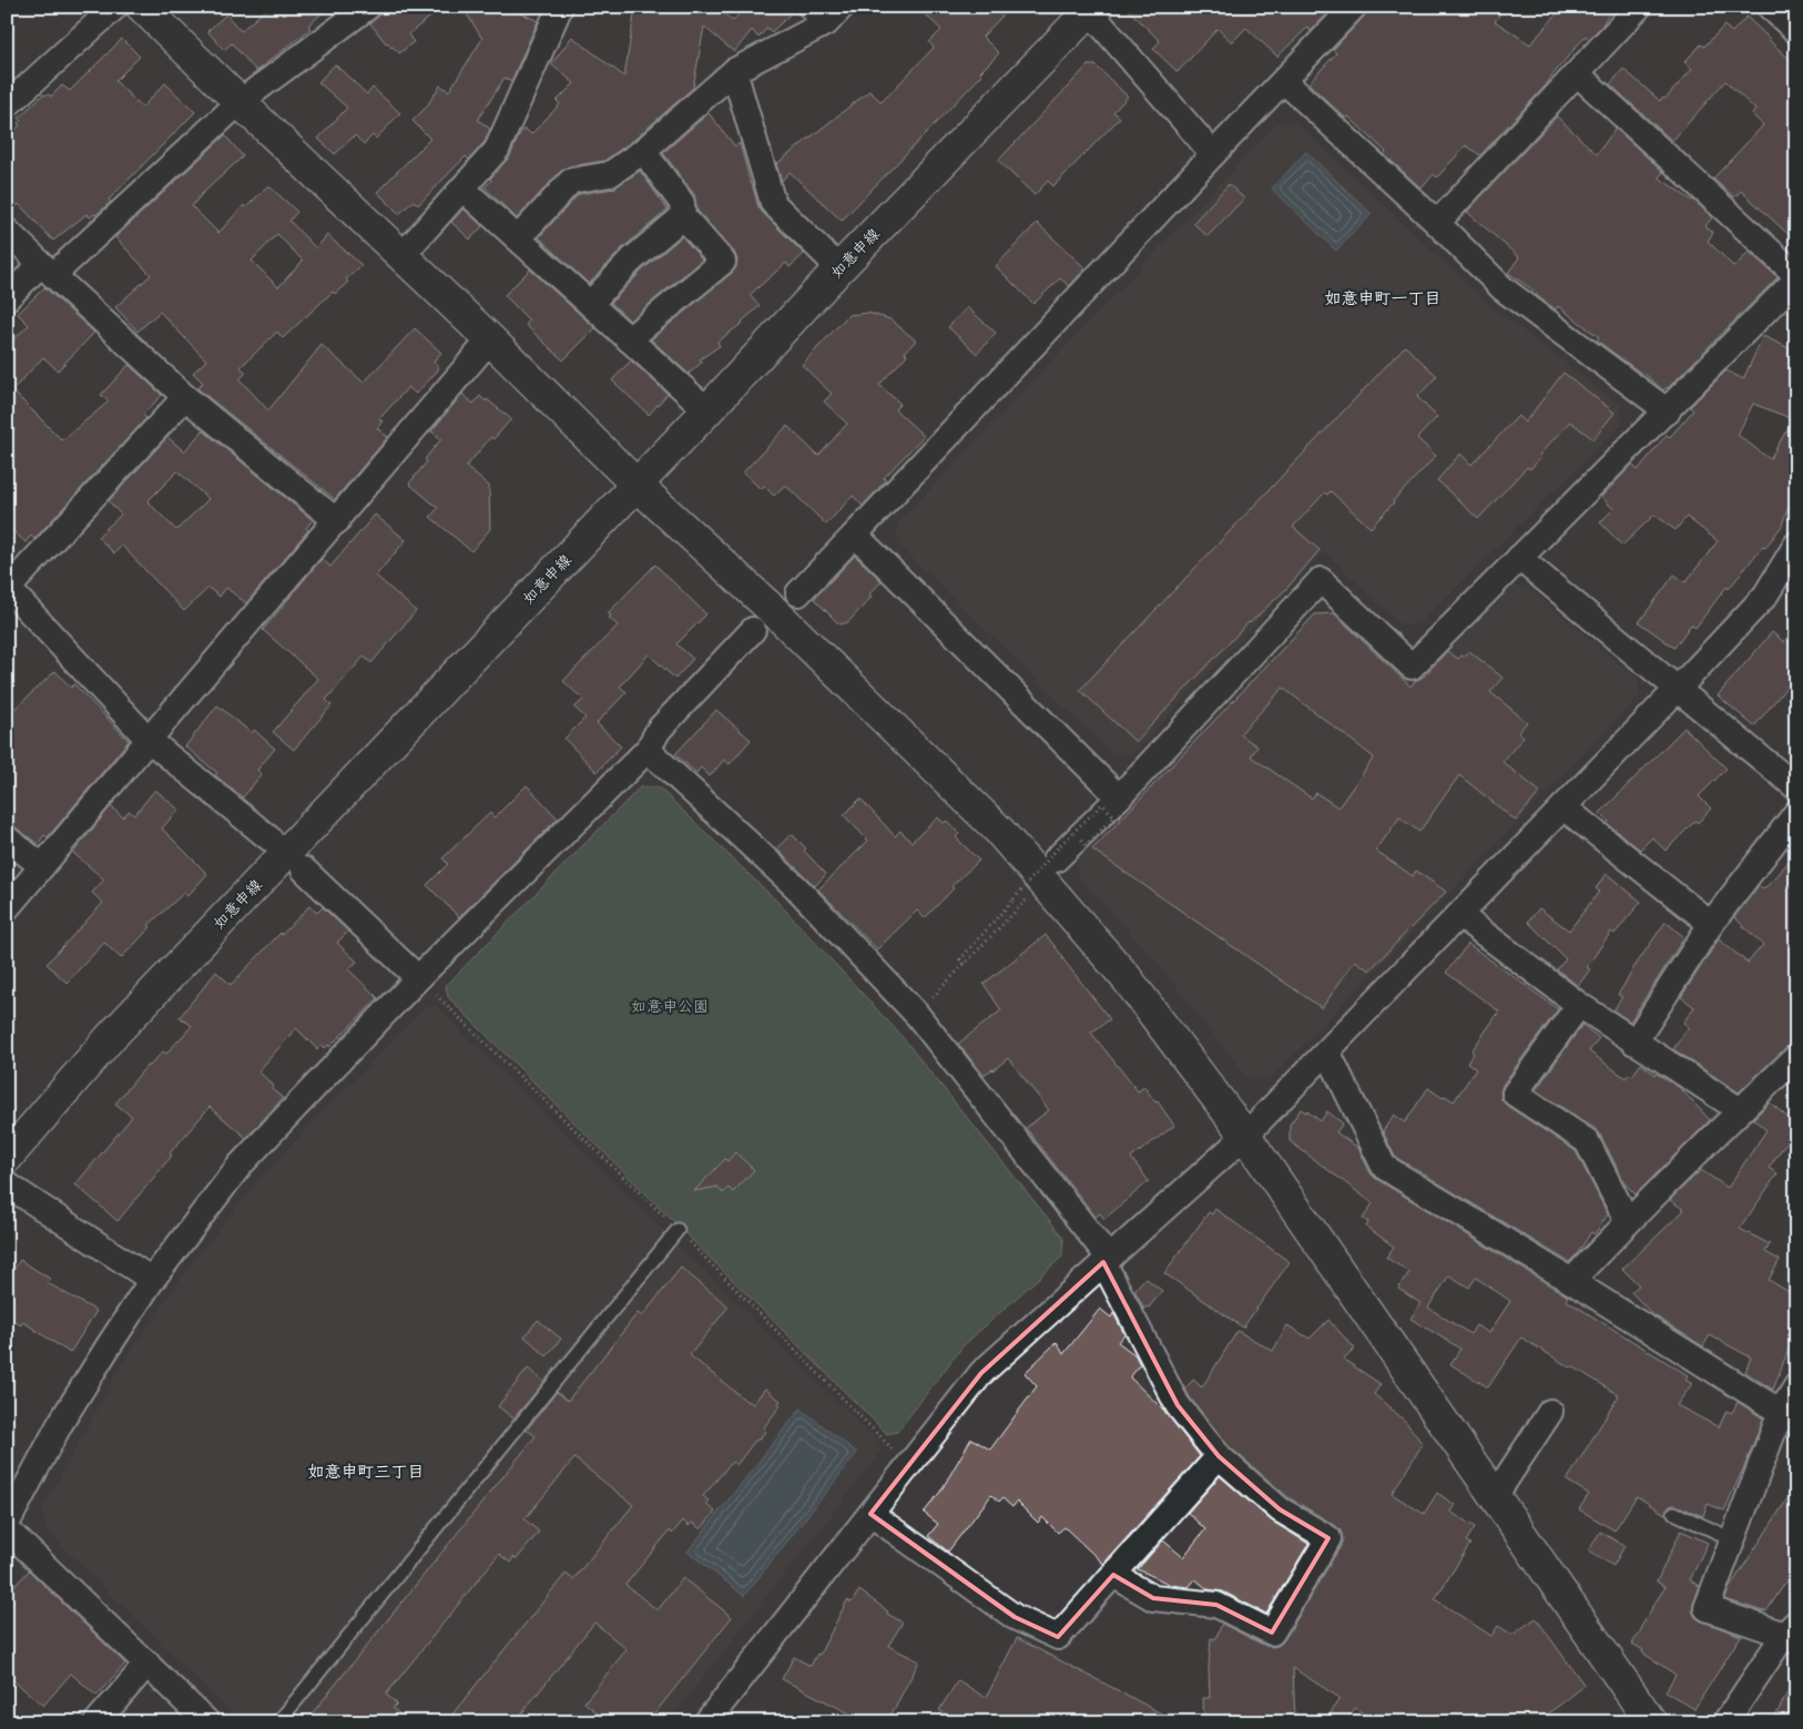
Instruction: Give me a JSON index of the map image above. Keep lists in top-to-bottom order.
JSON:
{
  "streets": {
    "street": ["如意申線"]
  },
  "districts": ["如意申町一丁目", "如意申町三丁目"],
  "parks": ["如意申公園"]
}
